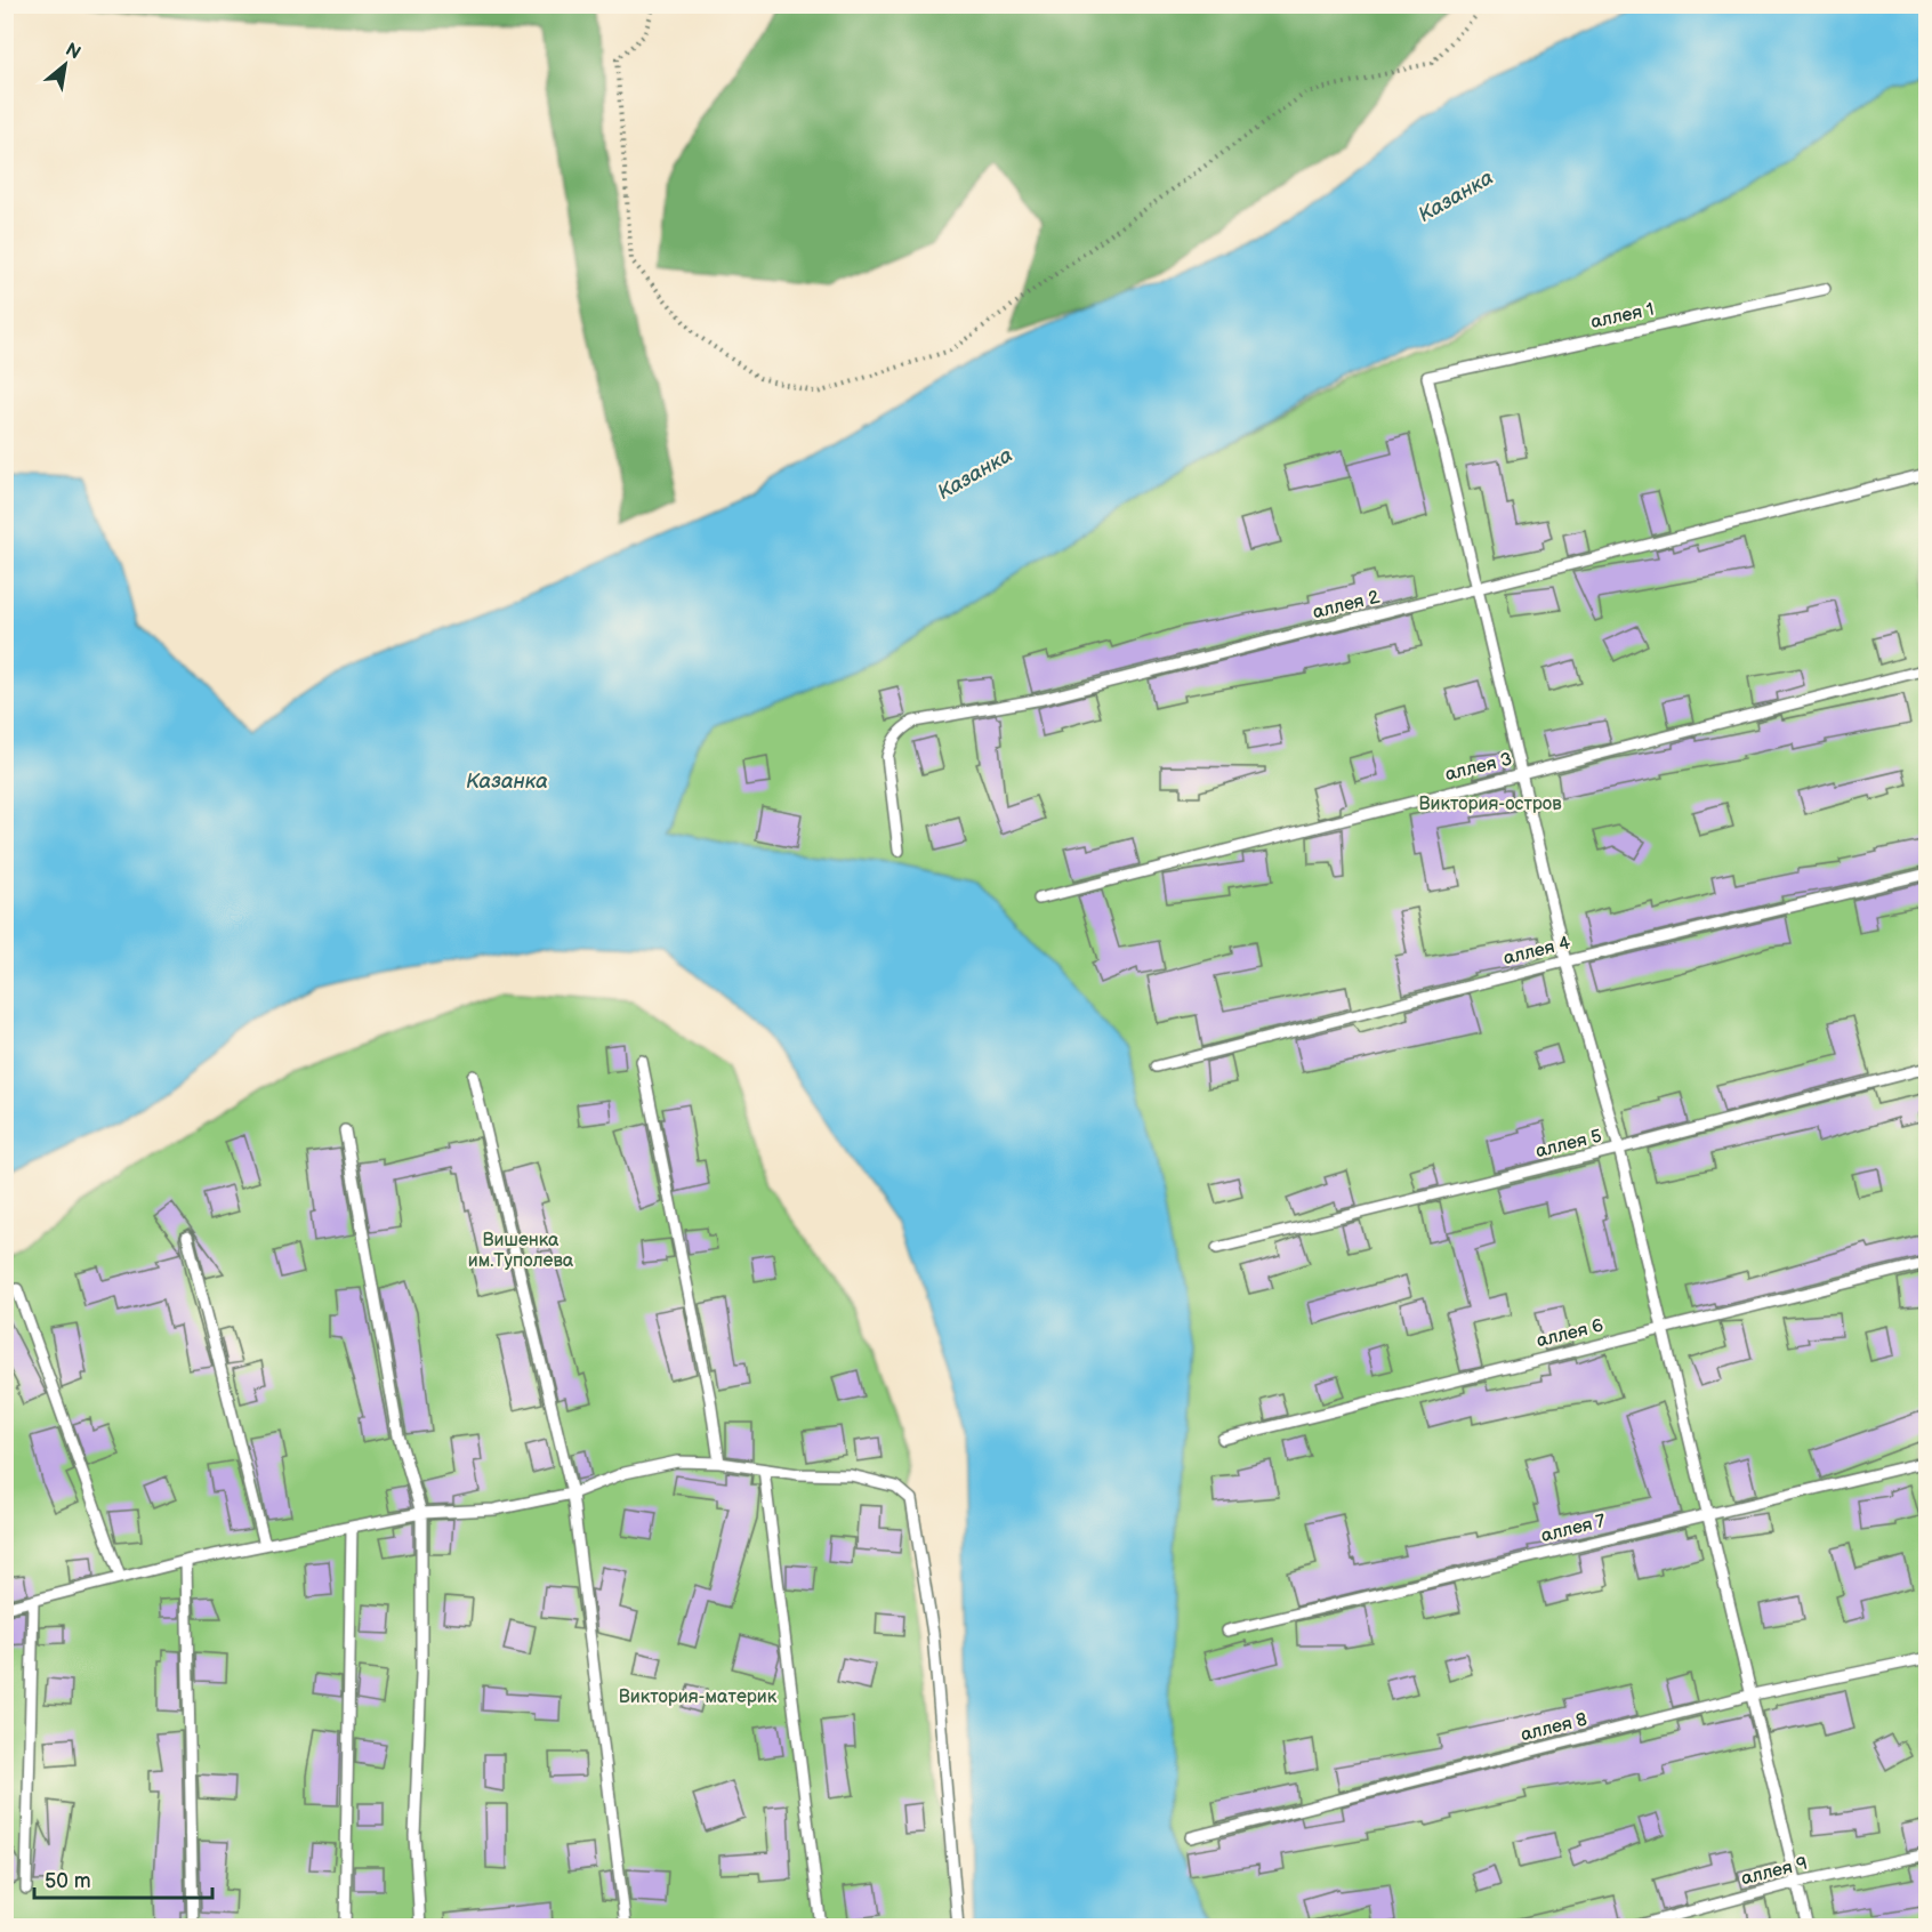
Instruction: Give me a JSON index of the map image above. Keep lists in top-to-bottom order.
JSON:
{
  "streets": {
    "lane": [
      "аллея 1",
      "аллея 2",
      "аллея 3",
      "аллея 4",
      "аллея 5",
      "аллея 6",
      "аллея 7",
      "аллея 8",
      "аллея 9"
    ]
  },
  "crossings": [
    ["аллея 1", "аллея 2"]
  ],
  "water": ["Казанка"],
  "parks": ["Виктория-остров", "Вишенка им.Туполева", "Виктория-материк"],
  "scale_bar": "50 m",
  "north": "top right"
}
